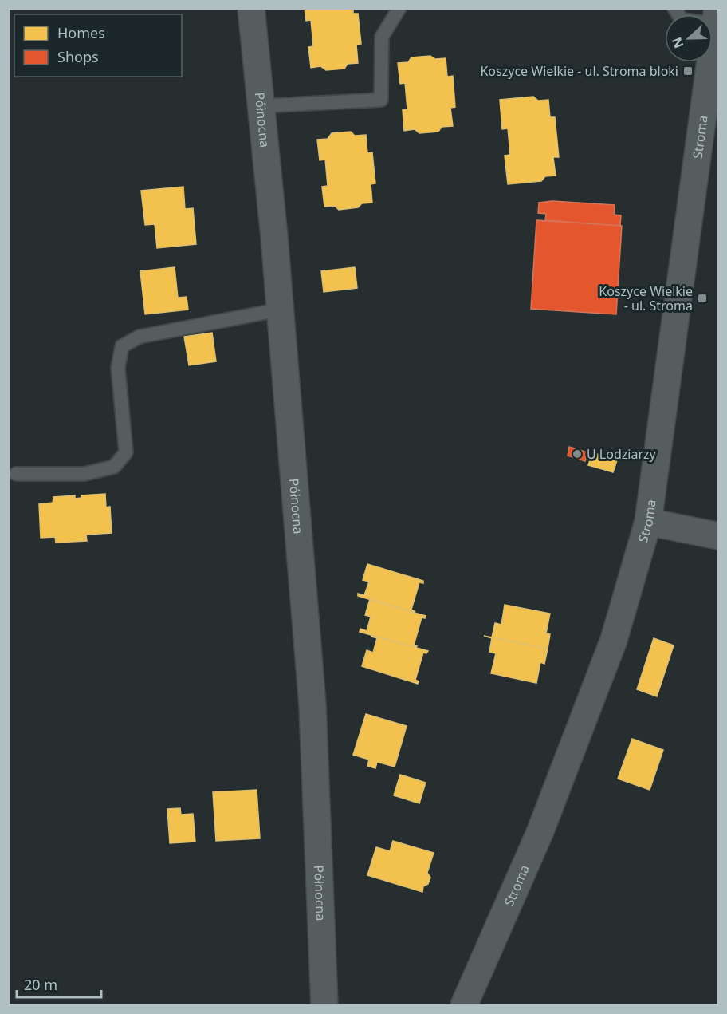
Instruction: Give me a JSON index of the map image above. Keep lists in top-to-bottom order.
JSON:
{
  "streets": {
    "street": ["Północna", "Stroma"]
  },
  "places": {
    "transit": ["Koszyce Wielkie - ul. Stroma bloki", "Koszyce Wielkie - ul. Stroma"],
    "other": ["U Lodziarzy"]
  },
  "legend": ["Homes", "Shops"],
  "scale_bar": "20 m",
  "north": "left"
}
